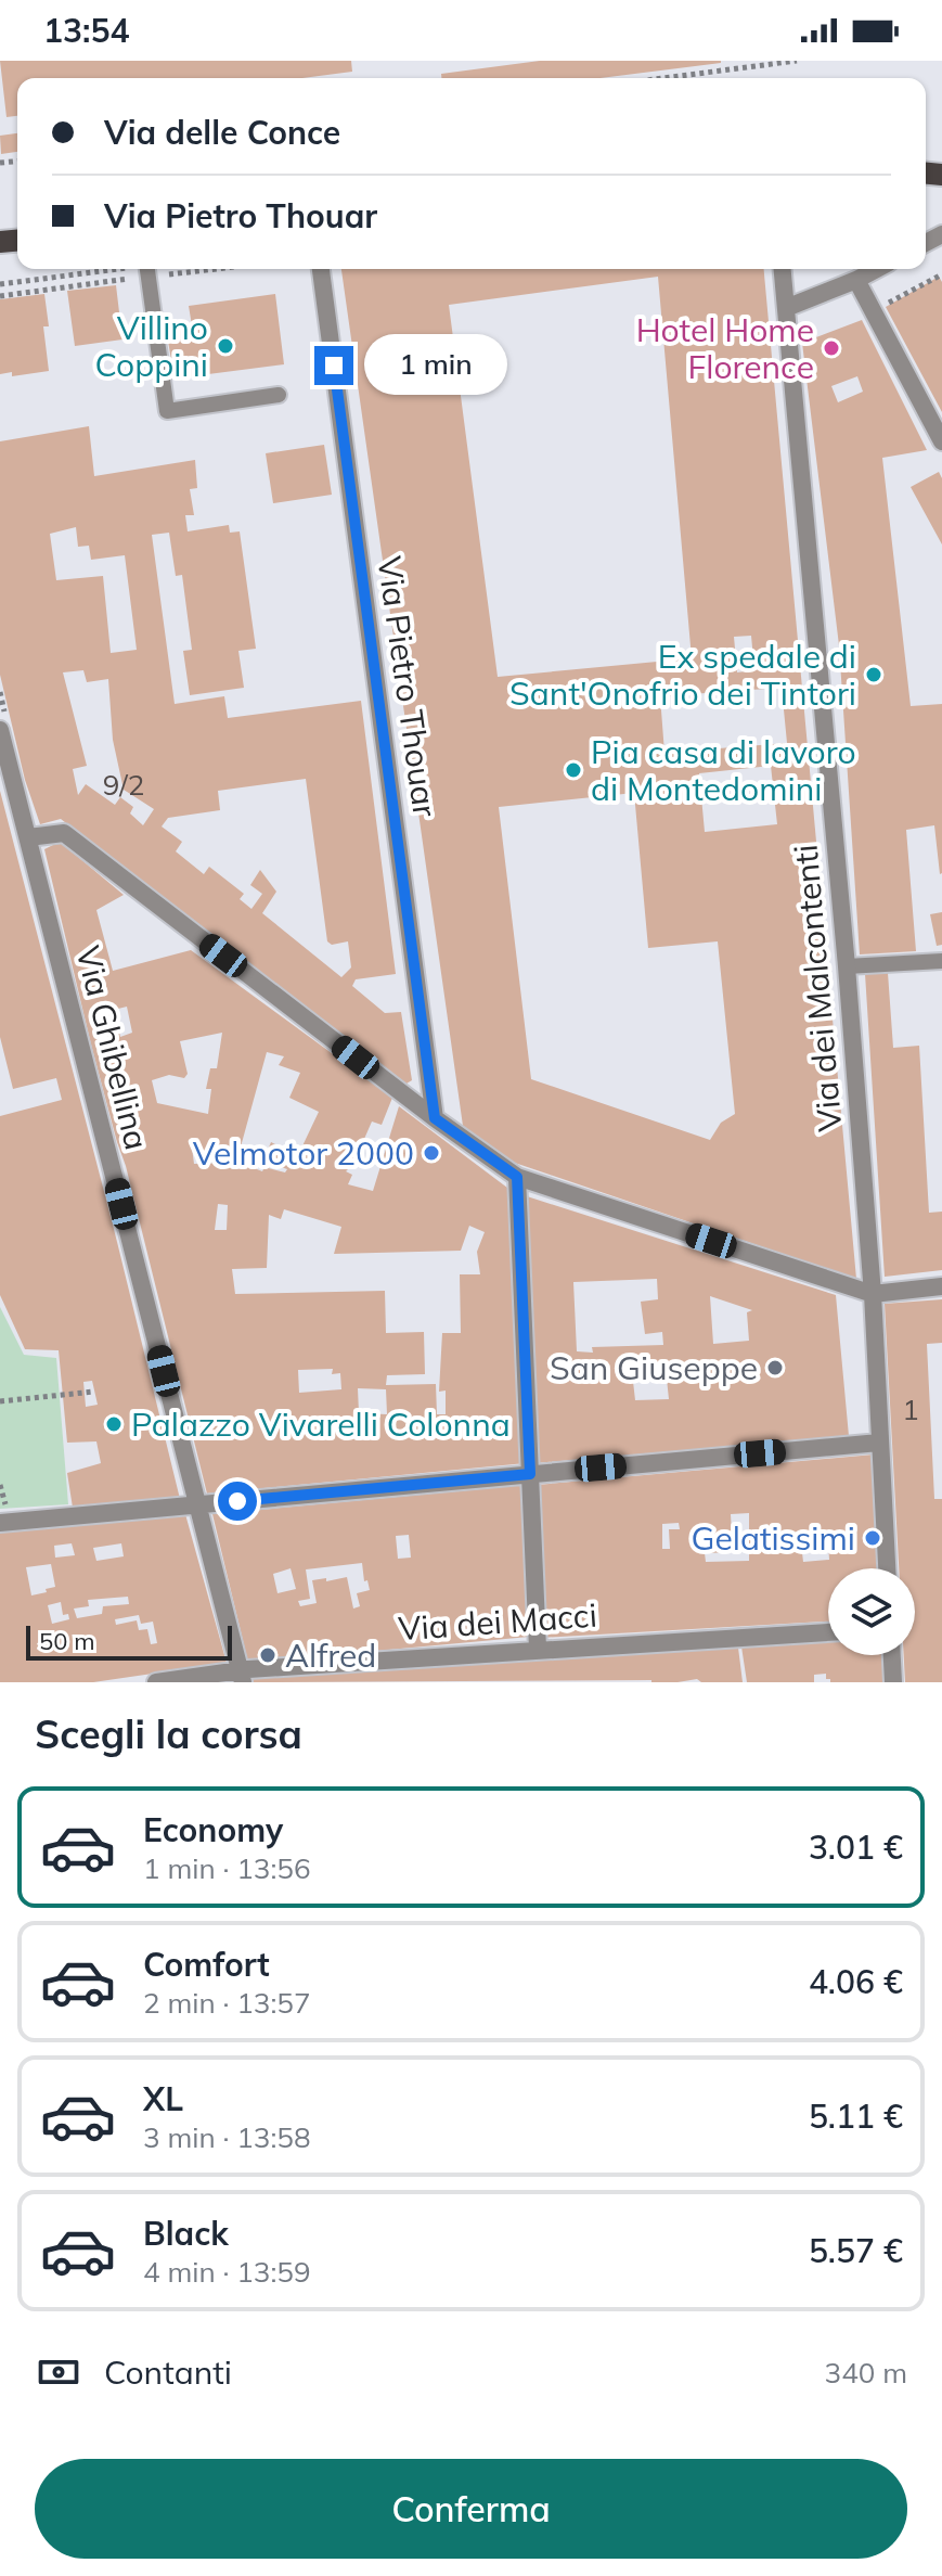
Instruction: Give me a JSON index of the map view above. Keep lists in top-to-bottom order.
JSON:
{
  "streets": {
    "street": [
      "Via Pietro Thouar",
      "Via dei Malcontenti",
      "Via Ghibellina",
      "Via dei Macci"
    ]
  },
  "crossings": [
    ["Via Ghibellina", "Via dei Macci"]
  ],
  "places": [
    "Villino Coppini",
    "Hotel Home Florence",
    "Ex spedale di Sant'Onofrio dei Tintori",
    "Pia casa di lavoro di Montedomini",
    "Velmotor 2000",
    "San Giuseppe",
    "Palazzo Vivarelli Colonna",
    "Gelatissimi",
    "Alfred"
  ],
  "house_numbers": ["9/2", "1"],
  "scale_bar": "50 m",
  "page": {
    "status": "13:54",
    "banner": ["Via delle Conce", "Via Pietro Thouar"],
    "bubble": "1 min",
    "scale": "50 m",
    "heading": "Scegli la corsa",
    "list": [
      {
        "name": "Economy",
        "note": "1 min · 13:56",
        "value": "3.01 €"
      },
      {
        "name": "Comfort",
        "note": "2 min · 13:57",
        "value": "4.06 €"
      },
      {
        "name": "XL",
        "note": "3 min · 13:58",
        "value": "5.11 €"
      },
      {
        "name": "Black",
        "note": "4 min · 13:59",
        "value": "5.57 €"
      }
    ],
    "pay": ["Contanti", "340 m"],
    "buttons": "Conferma"
  }
}
